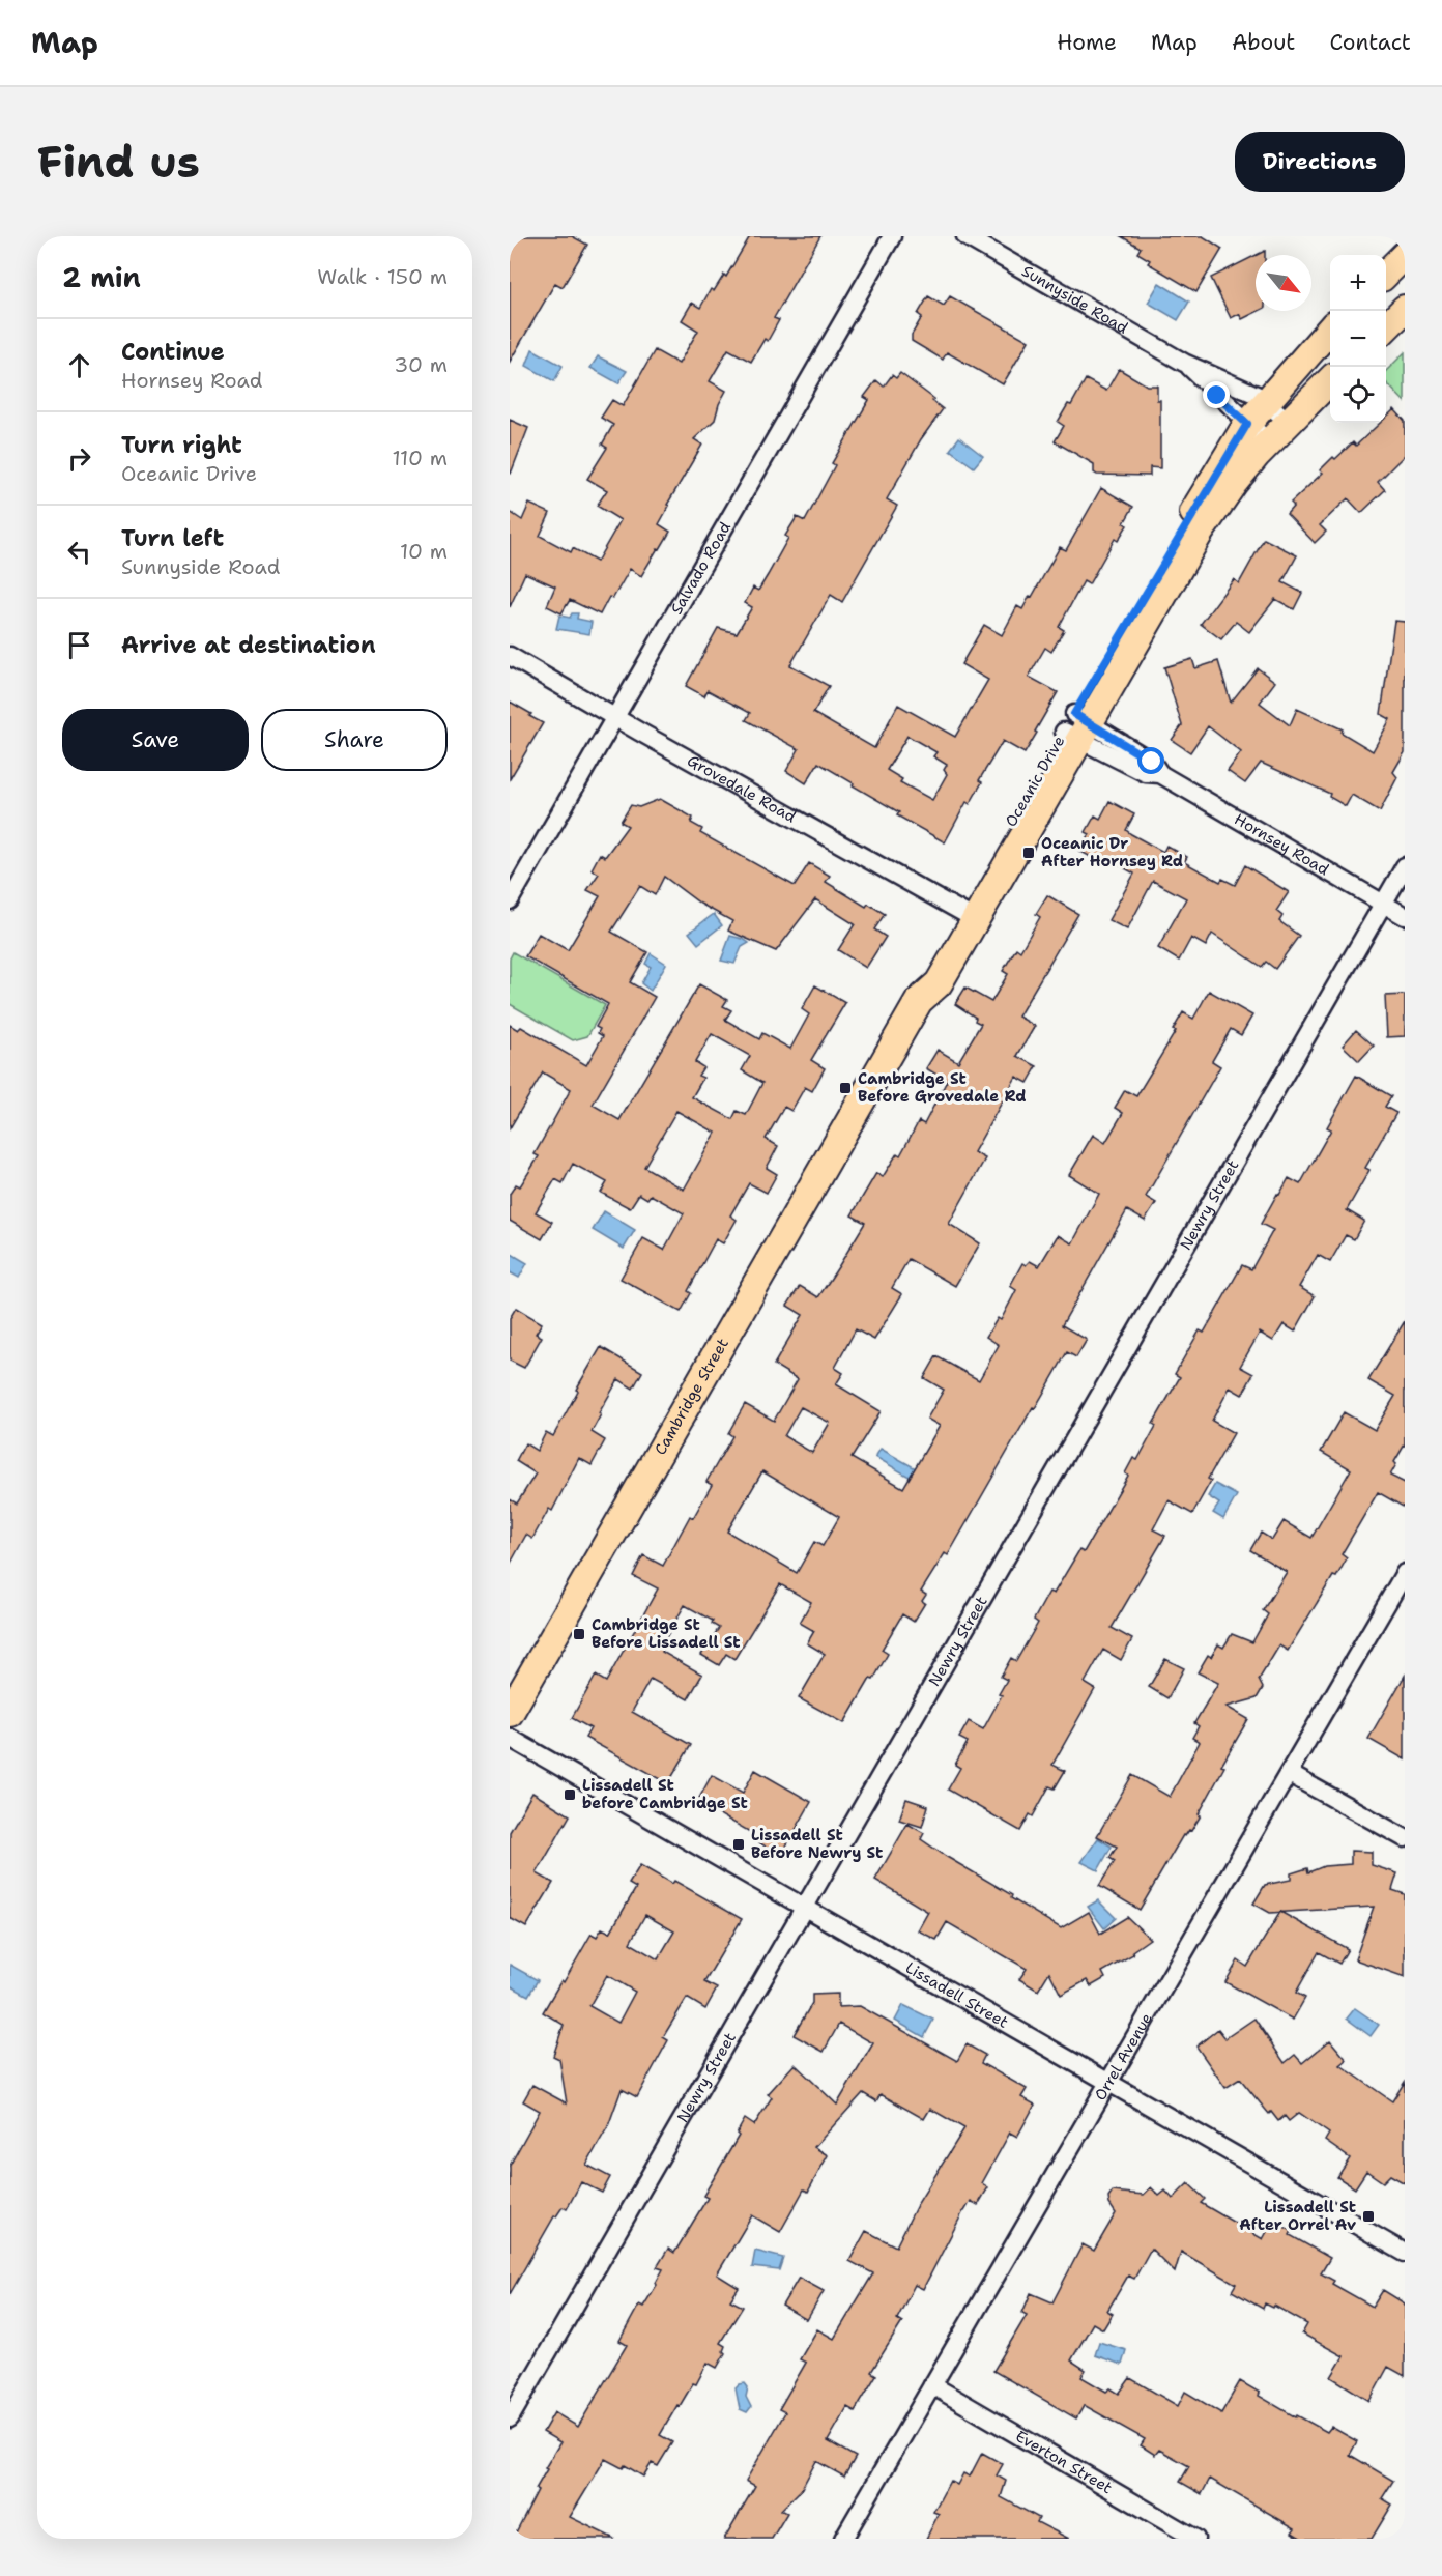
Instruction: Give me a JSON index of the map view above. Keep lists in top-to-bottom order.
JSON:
{
  "streets": {
    "main road": ["Oceanic Drive", "Cambridge Street"],
    "street": [
      "Sunnyside Road",
      "Salvado Road",
      "Grovedale Road",
      "Hornsey Road",
      "Newry Street",
      "Lissadell Street",
      "Orrel Avenue",
      "Everton Street"
    ]
  },
  "crossings": [
    ["Sunnyside Road", "Oceanic Drive"],
    ["Salvado Road", "Grovedale Road"],
    ["Oceanic Drive", "Grovedale Road"],
    ["Oceanic Drive", "Hornsey Road"],
    ["Oceanic Drive", "Cambridge Street"],
    ["Hornsey Road", "Newry Street"],
    ["Newry Street", "Lissadell Street"],
    ["Lissadell Street", "Orrel Avenue"],
    ["Orrel Avenue", "Everton Street"]
  ],
  "places": {
    "transit": [
      "Oceanic Dr After Hornsey Rd",
      "Cambridge St Before Grovedale Rd",
      "Cambridge St Before Lissadell St",
      "Lissadell St before Cambridge St",
      "Lissadell St Before Newry St",
      "Lissadell St After Orrel Av"
    ]
  },
  "north": "bottom right",
  "page": {
    "header": "Map",
    "nav": [
      "Home",
      "Map",
      "About",
      "Contact"
    ],
    "buttons": [
      "Directions",
      ["Save", "Share"]
    ],
    "title": "Find us",
    "heading": ["2 min", "Walk · 150 m"],
    "map_buttons": ["+", "−"],
    "list": [
      ["Continue", "Hornsey Road", "30 m"],
      ["Turn right", "Oceanic Drive", "110 m"],
      ["Turn left", "Sunnyside Road", "10 m"],
      "Arrive at destination"
    ]
  }
}
